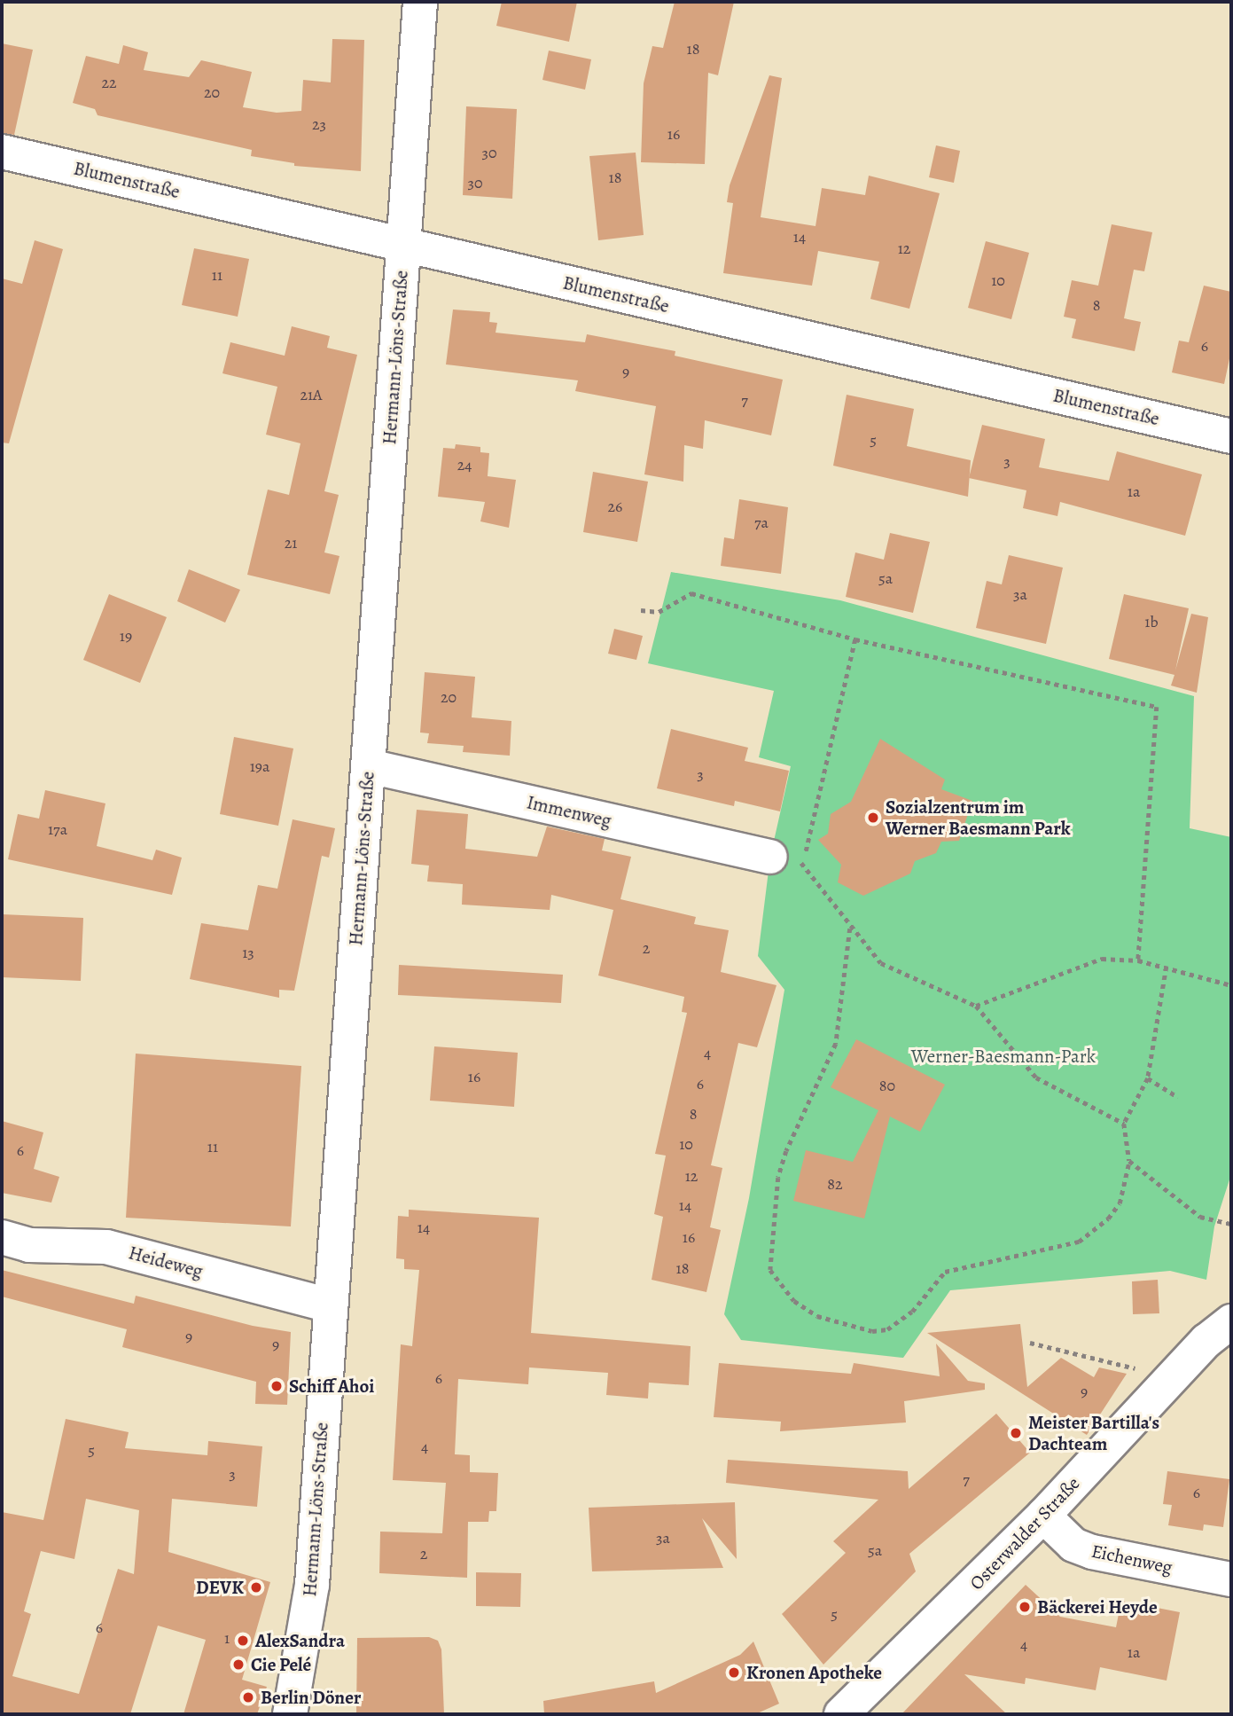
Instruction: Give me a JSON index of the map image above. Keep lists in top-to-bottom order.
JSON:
{
  "streets": {
    "street": [
      "Blumenstraße",
      "Hermann-Löns-Straße",
      "Immenweg",
      "Heideweg",
      "Osterwalder Straße",
      "Eichenweg"
    ]
  },
  "crossings": [
    ["Blumenstraße", "Hermann-Löns-Straße"],
    ["Hermann-Löns-Straße", "Immenweg"],
    ["Hermann-Löns-Straße", "Heideweg"],
    ["Osterwalder Straße", "Eichenweg"]
  ],
  "parks": ["Werner-Baesmann-Park"],
  "places": [
    "Sozialzentrum im Werner Baesmann Park",
    "Schiff Ahoi",
    "Meister Bartilla's Dachteam",
    "DEVK",
    "Bäckerei Heyde",
    "AlexSandra",
    "Cie Pelé",
    "Kronen Apotheke",
    "Berlin Döner"
  ],
  "house_numbers": [
    "18",
    "22",
    "20",
    "23",
    "16",
    "30",
    "18",
    "30",
    "14",
    "12",
    "11",
    "10",
    "8",
    "6",
    "9",
    "21A",
    "7",
    "5",
    "3",
    "24",
    "1a",
    "26",
    "7a",
    "21",
    "5a",
    "3a",
    "1b",
    "19",
    "20",
    "19a",
    "3",
    "17a",
    "2",
    "13",
    "4",
    "16",
    "6",
    "80",
    "8",
    "10",
    "11",
    "6",
    "12",
    "82",
    "14",
    "14",
    "16",
    "18",
    "9",
    "9",
    "6",
    "9",
    "4",
    "5",
    "3",
    "7",
    "6",
    "3a",
    "5a",
    "2",
    "5",
    "6",
    "1",
    "4",
    "1a"
  ]
}
